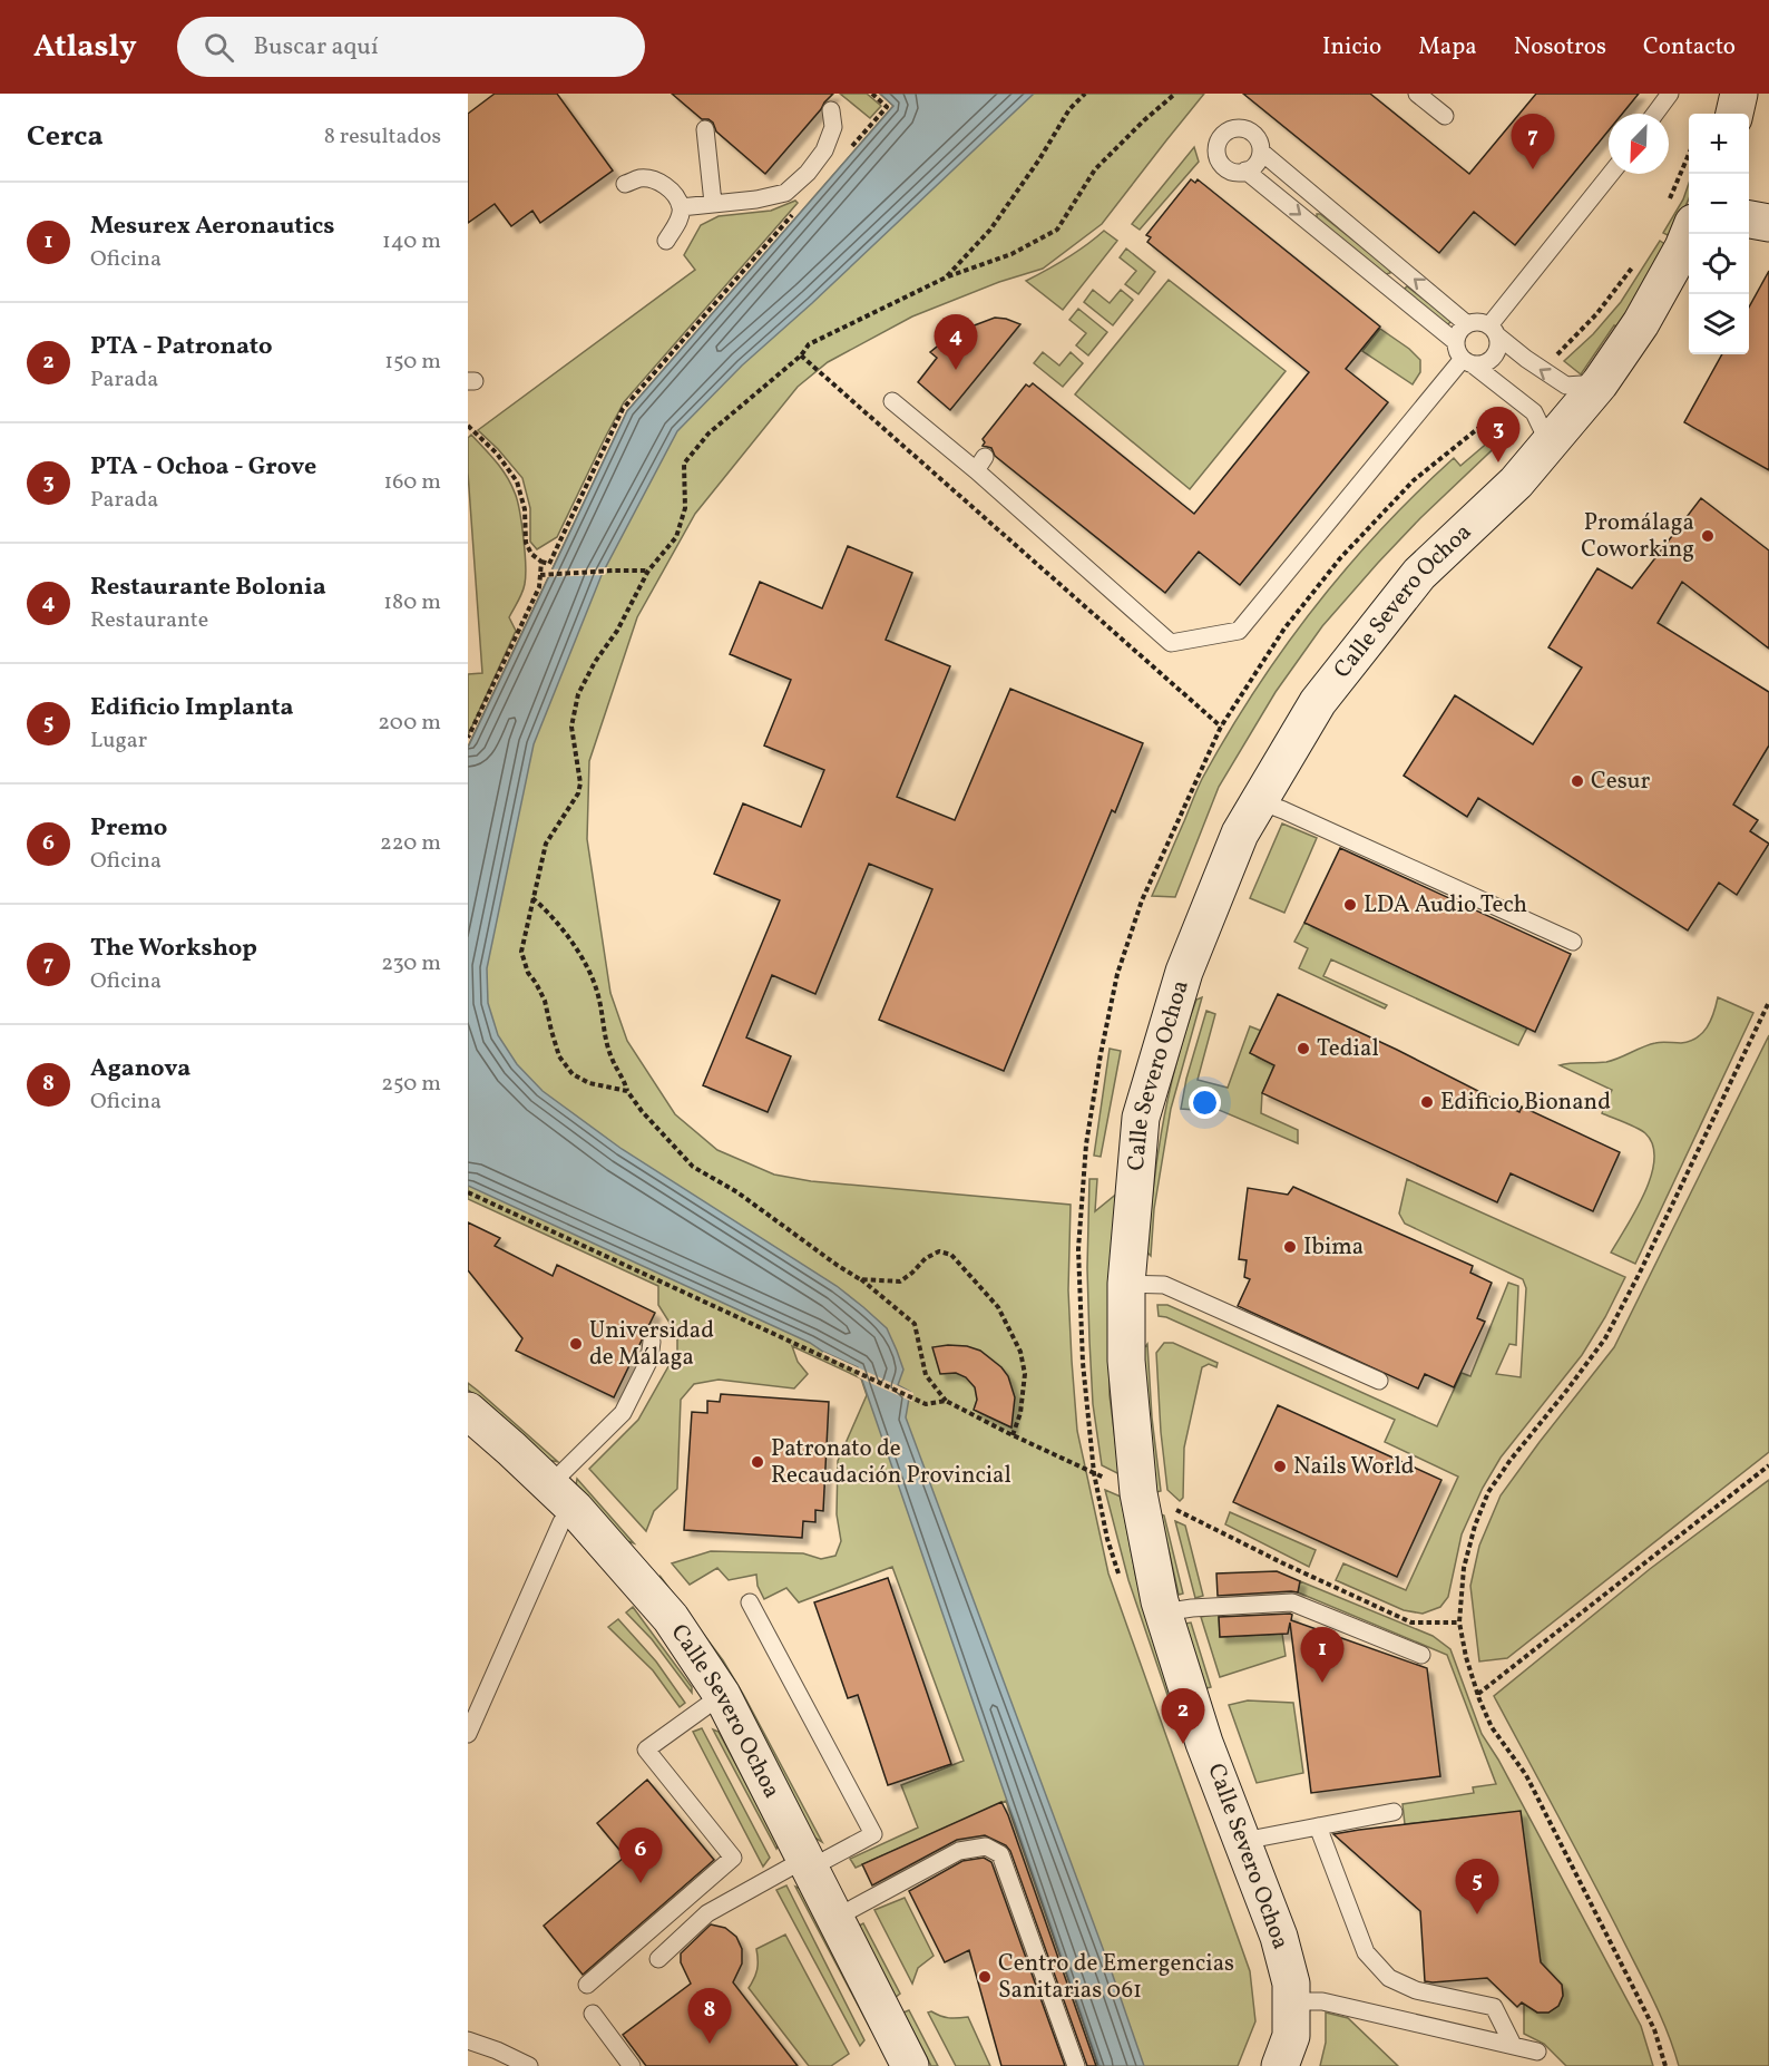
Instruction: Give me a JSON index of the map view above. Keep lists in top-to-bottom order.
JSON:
{
  "streets": {
    "street": ["Calle Severo Ochoa"]
  },
  "places": [
    "Promálaga Coworking",
    "Cesur",
    "LDA Audio Tech",
    "Tedial",
    "Edificio Bionand",
    "Ibima",
    "Universidad de Málaga",
    "Patronato de Recaudación Provincial",
    "Nails World",
    "Centro de Emergencias Sanitarias 061"
  ],
  "north": "bottom left",
  "page": {
    "header": "Atlasly",
    "search": "Buscar aquí",
    "nav": [
      "Inicio",
      "Mapa",
      "Nosotros",
      "Contacto"
    ],
    "heading": ["Cerca", "8 resultados"],
    "map_buttons": ["+", "−"],
    "pins": [
      "7",
      "4",
      "3",
      "1",
      "2",
      "6",
      "5",
      "8"
    ],
    "list": [
      {
        "mark": "1",
        "name": "Mesurex Aeronautics",
        "note": "Oficina",
        "value": "140 m"
      },
      {
        "mark": "2",
        "name": "PTA - Patronato",
        "note": "Parada",
        "value": "150 m"
      },
      {
        "mark": "3",
        "name": "PTA - Ochoa - Grove",
        "note": "Parada",
        "value": "160 m"
      },
      {
        "mark": "4",
        "name": "Restaurante Bolonia",
        "note": "Restaurante",
        "value": "180 m"
      },
      {
        "mark": "5",
        "name": "Edificio Implanta",
        "note": "Lugar",
        "value": "200 m"
      },
      {
        "mark": "6",
        "name": "Premo",
        "note": "Oficina",
        "value": "220 m"
      },
      {
        "mark": "7",
        "name": "The Workshop",
        "note": "Oficina",
        "value": "230 m"
      },
      {
        "mark": "8",
        "name": "Aganova",
        "note": "Oficina",
        "value": "250 m"
      }
    ]
  }
}
